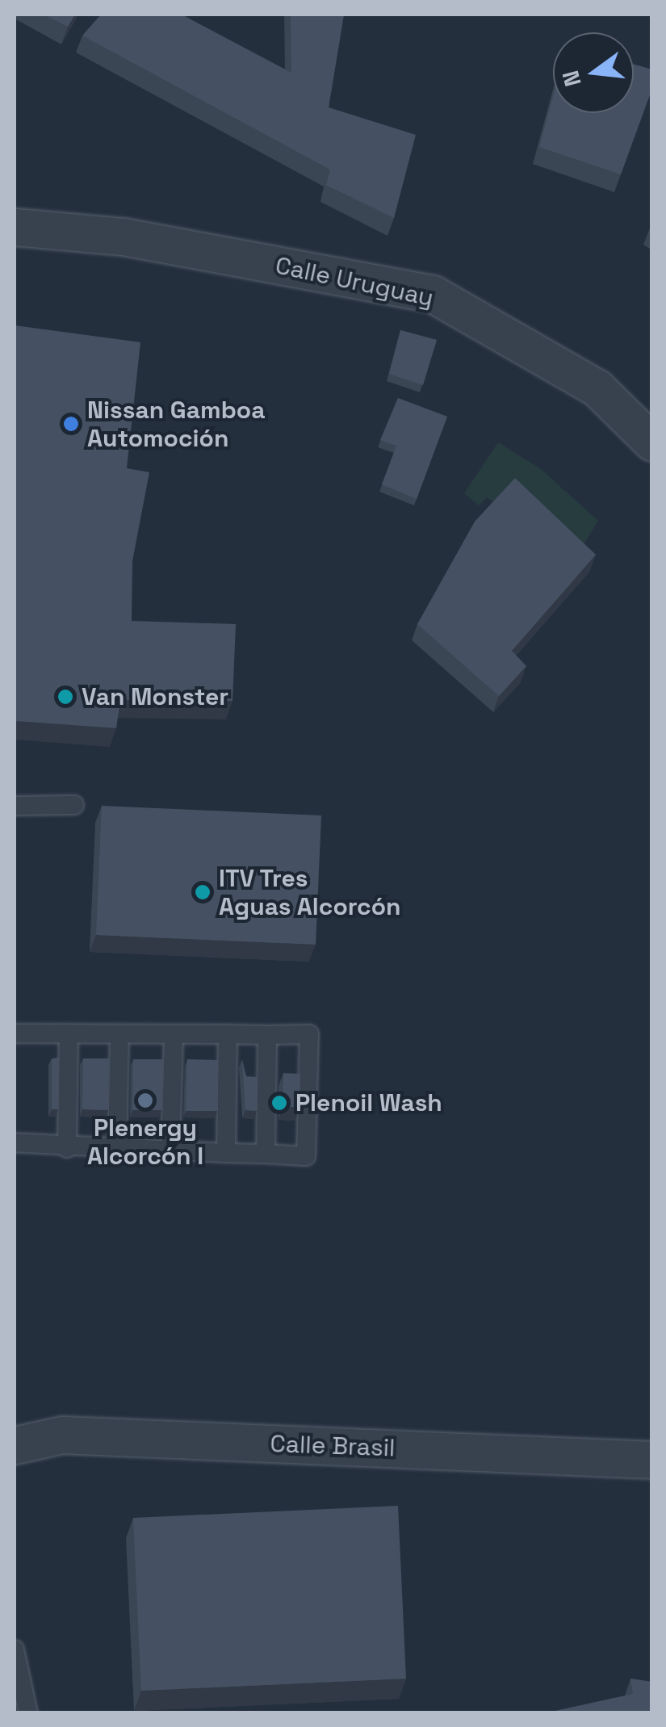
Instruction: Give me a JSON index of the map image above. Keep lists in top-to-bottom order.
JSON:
{
  "streets": {
    "street": ["Calle Uruguay", "Calle Brasil"]
  },
  "places": [
    "Nissan Gamboa Automoción",
    "Van Monster",
    "ITV Tres Aguas Alcorcón",
    "Plenergy Alcorcón I",
    "Plenoil Wash"
  ],
  "north": "left"
}
